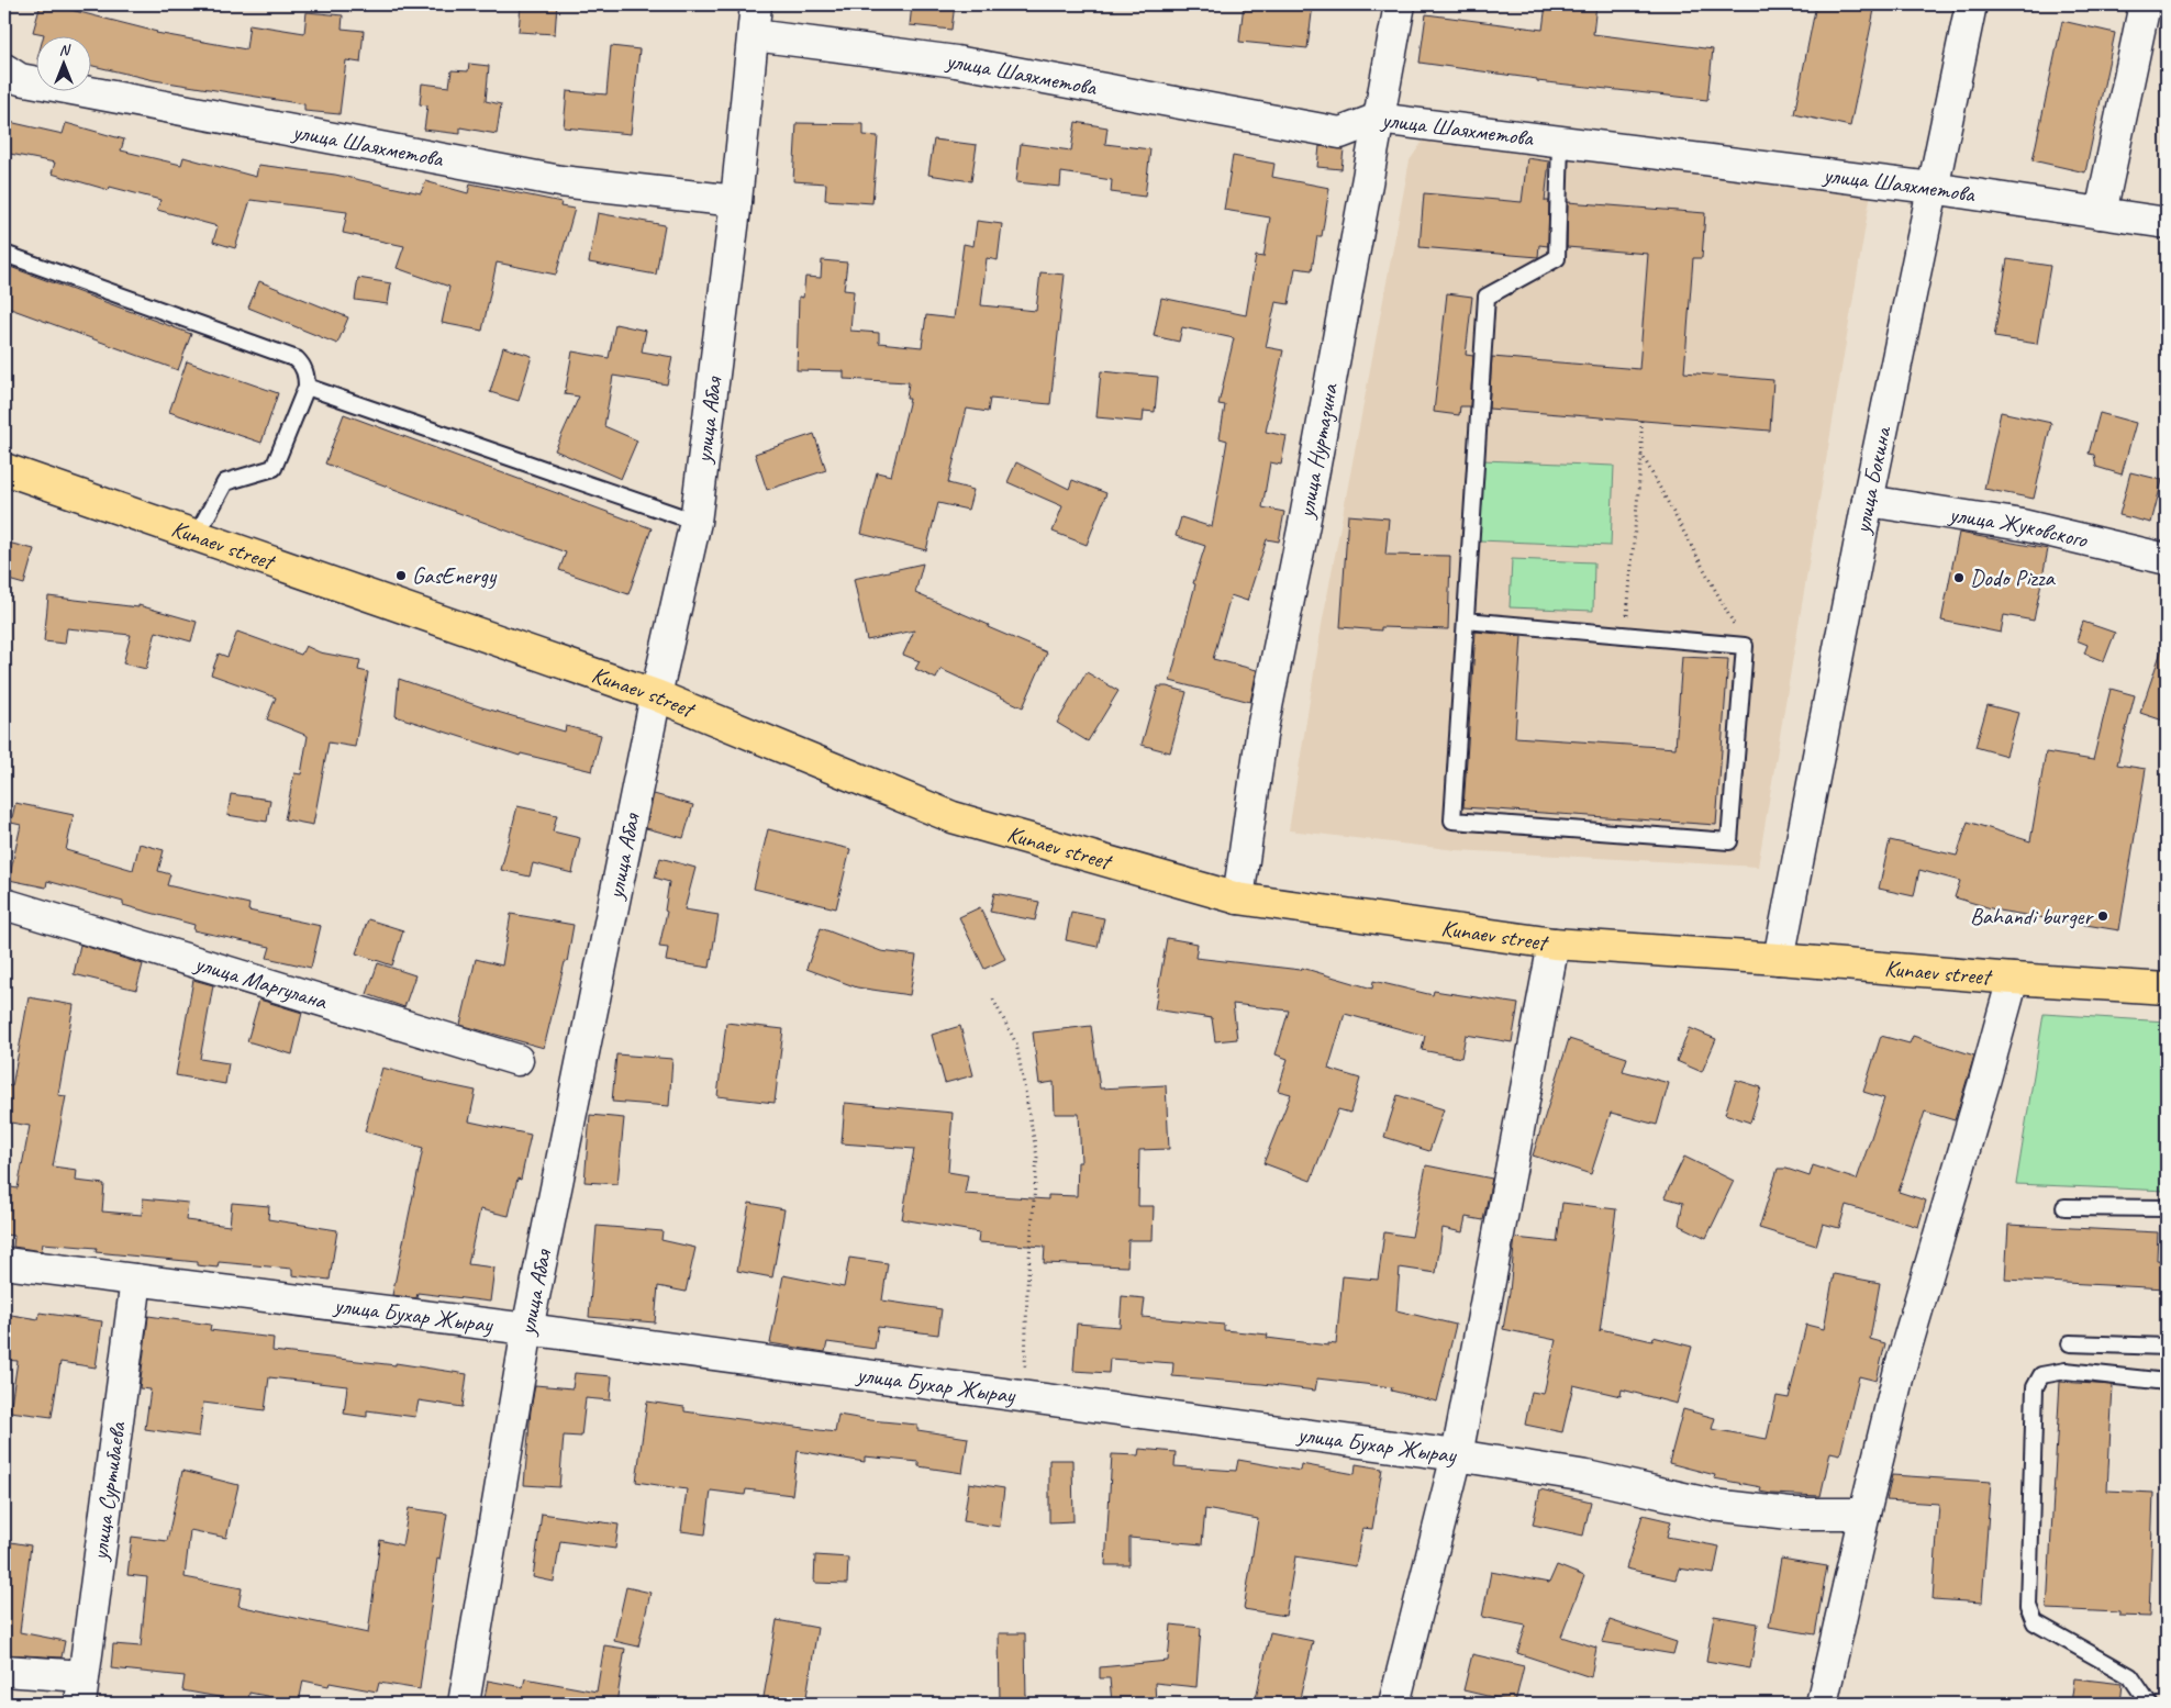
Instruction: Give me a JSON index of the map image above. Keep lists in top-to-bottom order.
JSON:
{
  "streets": {
    "main road": ["Kunaev street"],
    "street": [
      "улица Шаяхметова",
      "улица Абая",
      "улица Нуртазина",
      "улица Бокина",
      "улица Жуковского",
      "улица Маргулана",
      "улица Бухар Жырау",
      "улица Суртибаева"
    ]
  },
  "crossings": [
    ["улица Шаяхметова", "улица Абая"],
    ["улица Шаяхметова", "улица Нуртазина"],
    ["улица Шаяхметова", "улица Бокина"],
    ["улица Абая", "Kunaev street"],
    ["улица Абая", "улица Бухар Жырау"],
    ["улица Нуртазина", "Kunaev street"],
    ["улица Бокина", "улица Жуковского"],
    ["улица Бокина", "Kunaev street"],
    ["улица Бухар Жырау", "улица Суртибаева"]
  ],
  "places": ["GasEnergy", "Dodo Pizza", "Bahandi burger"],
  "north": "top"
}
